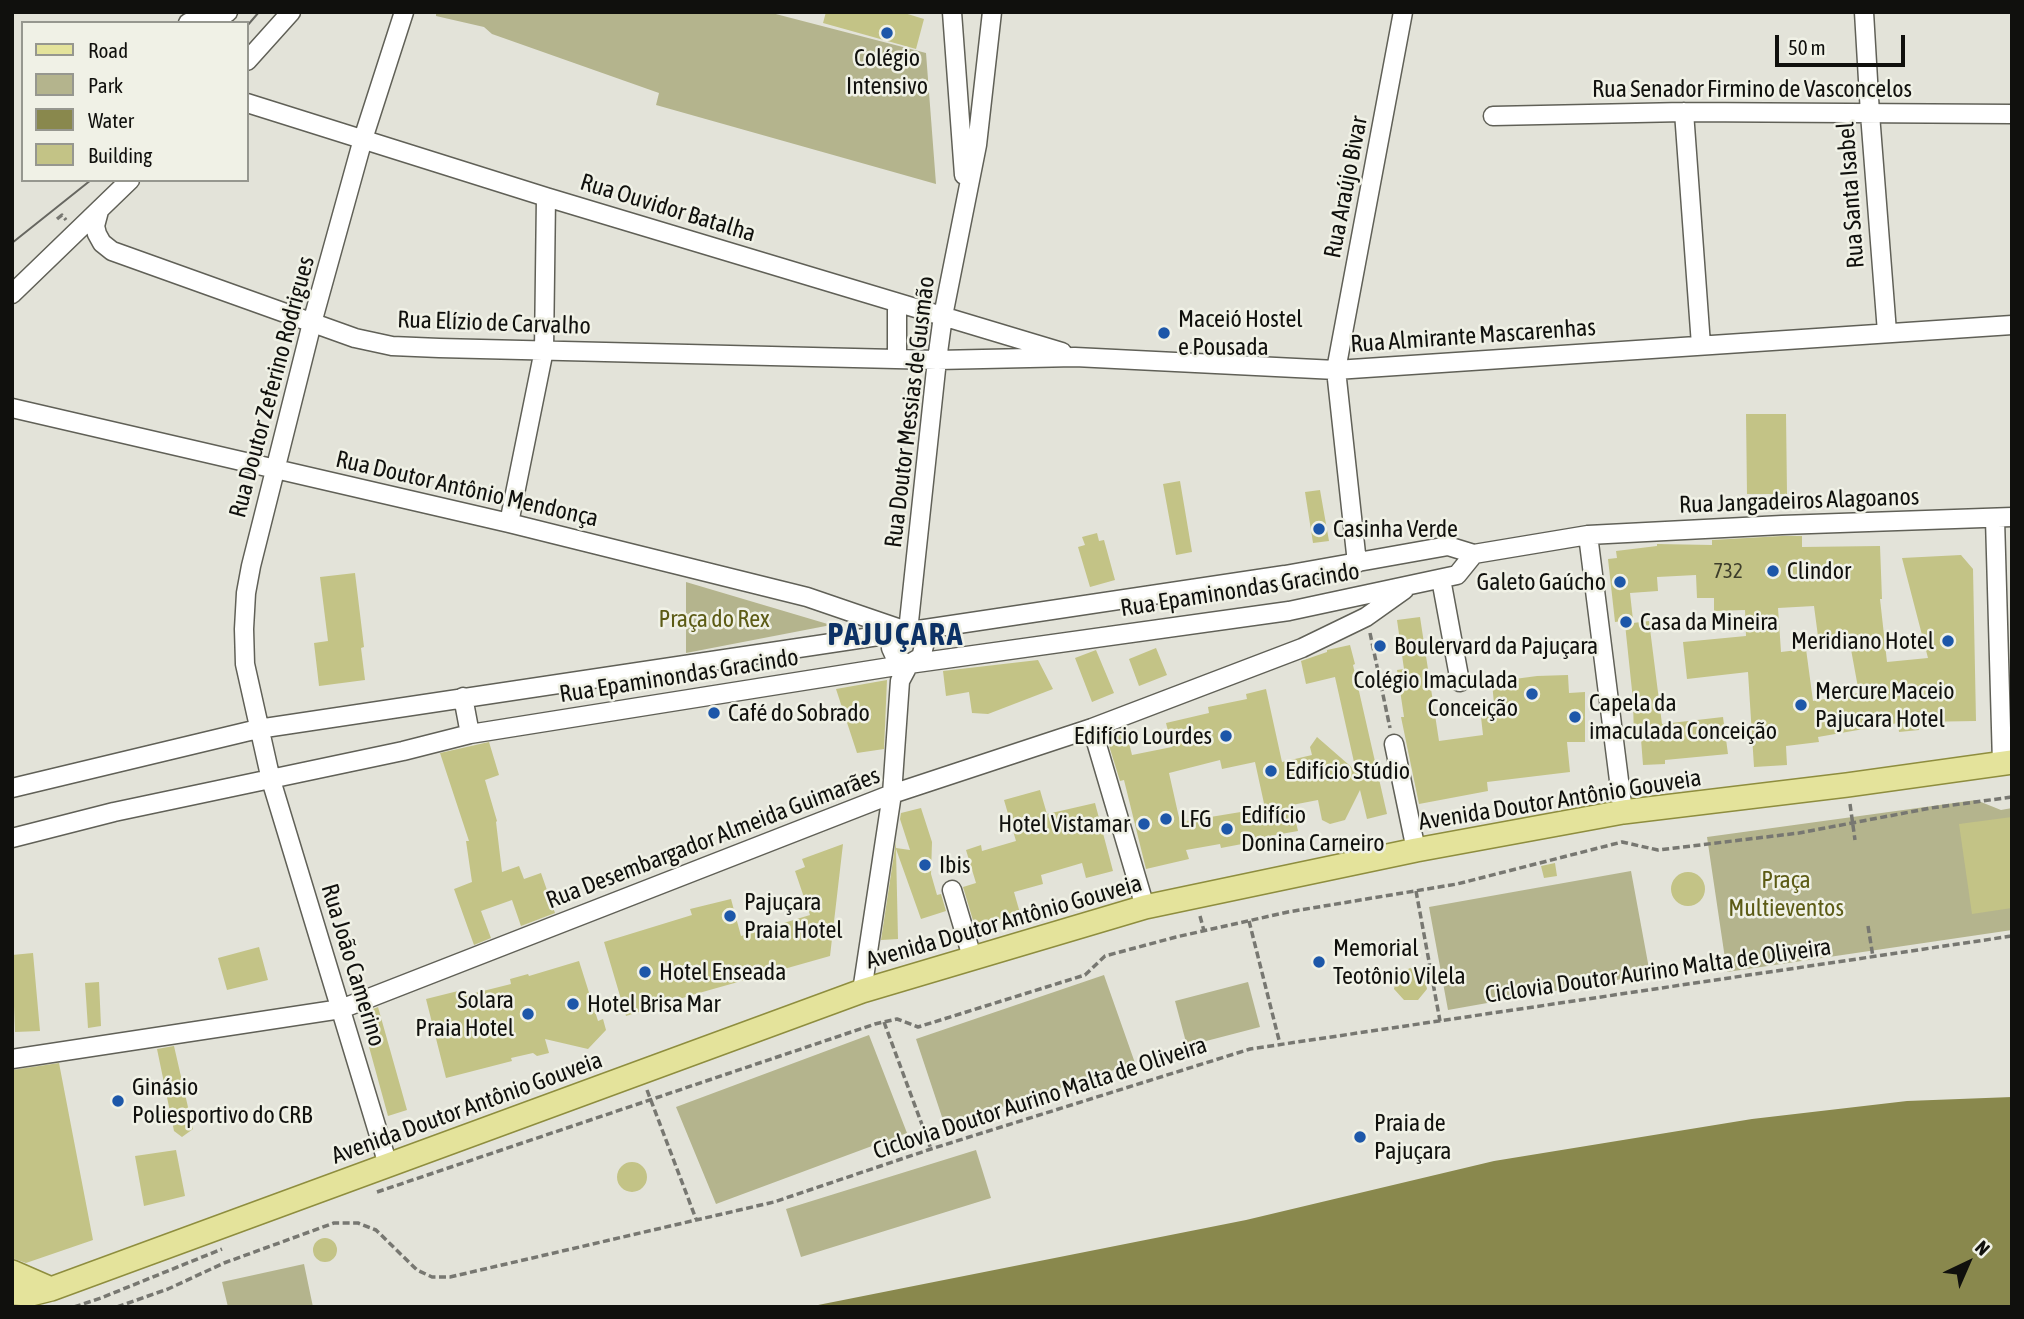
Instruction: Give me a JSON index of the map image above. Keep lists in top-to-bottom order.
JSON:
{
  "streets": {
    "main road": ["Avenida Doutor Antônio Gouveia"],
    "street": [
      "Rua Senador Firmino de Vasconcelos",
      "Rua Araújo Bivar",
      "Rua Santa Isabel",
      "Rua Ouvidor Batalha",
      "Rua Elízio de Carvalho",
      "Rua Almirante Mascarenhas",
      "Rua Doutor Zeferino Rodrigues",
      "Rua Doutor Messias de Gusmão",
      "Rua Doutor Antônio Mendonça",
      "Rua Jangadeiros Alagoanos",
      "Rua Epaminondas Gracindo",
      "Rua Desembargador Almeida Guimarães",
      "Rua João Camerino"
    ],
    "path": ["Ciclovia Doutor Aurino Malta de Oliveira"]
  },
  "crossings": [
    ["Rua Senador Firmino de Vasconcelos", "Rua Santa Isabel"],
    ["Rua Araújo Bivar", "Rua Almirante Mascarenhas"],
    ["Rua Araújo Bivar", "Rua Epaminondas Gracindo"],
    ["Rua Santa Isabel", "Rua Almirante Mascarenhas"],
    ["Rua Ouvidor Batalha", "Rua Almirante Mascarenhas"],
    ["Rua Ouvidor Batalha", "Rua Doutor Zeferino Rodrigues"],
    ["Rua Ouvidor Batalha", "Rua Doutor Messias de Gusmão"],
    ["Rua Elízio de Carvalho", "Rua Almirante Mascarenhas"],
    ["Rua Elízio de Carvalho", "Rua Doutor Zeferino Rodrigues"],
    ["Rua Elízio de Carvalho", "Rua Doutor Messias de Gusmão"],
    ["Rua Almirante Mascarenhas", "Rua Doutor Messias de Gusmão"],
    ["Rua Doutor Zeferino Rodrigues", "Rua Doutor Antônio Mendonça"],
    ["Rua Doutor Zeferino Rodrigues", "Rua Epaminondas Gracindo"],
    ["Rua Doutor Zeferino Rodrigues", "Rua João Camerino"],
    ["Rua Doutor Messias de Gusmão", "Rua Doutor Antônio Mendonça"],
    ["Rua Doutor Messias de Gusmão", "Rua Epaminondas Gracindo"],
    ["Rua Doutor Antônio Mendonça", "Rua Epaminondas Gracindo"],
    ["Rua Jangadeiros Alagoanos", "Rua Epaminondas Gracindo"],
    ["Rua Epaminondas Gracindo", "Rua Desembargador Almeida Guimarães"],
    ["Rua Epaminondas Gracindo", "Rua João Camerino"],
    ["Avenida Doutor Antônio Gouveia", "Rua João Camerino"],
    ["Rua Desembargador Almeida Guimarães", "Rua João Camerino"]
  ],
  "districts": ["PAJUÇARA"],
  "parks": ["Praça do Rex", "Praça Multieventos"],
  "places": [
    "Colégio Intensivo",
    "Maceió Hostel e Pousada",
    "Casinha Verde",
    "Clindor",
    "Galeto Gaúcho",
    "Casa da Mineira",
    "Meridiano Hotel",
    "Boulervard da Pajuçara",
    "Colégio Imaculada Conceição",
    "Mercure Maceio Pajucara Hotel",
    "Café do Sobrado",
    "Capela da imaculada Conceição",
    "Edifício Lourdes",
    "Edifício Stúdio",
    "LFG",
    "Hotel Vistamar",
    "Edifício Donina Carneiro",
    "Ibis",
    "Pajuçara Praia Hotel",
    "Memorial Teotônio Vilela",
    "Hotel Enseada",
    "Hotel Brisa Mar",
    "Solara Praia Hotel",
    "Ginásio Poliesportivo do CRB",
    "Praia de Pajuçara"
  ],
  "house_numbers": ["732"],
  "legend": [
    "Road",
    "Park",
    "Water",
    "Building"
  ],
  "scale_bar": "50 m",
  "north": "top right"
}
